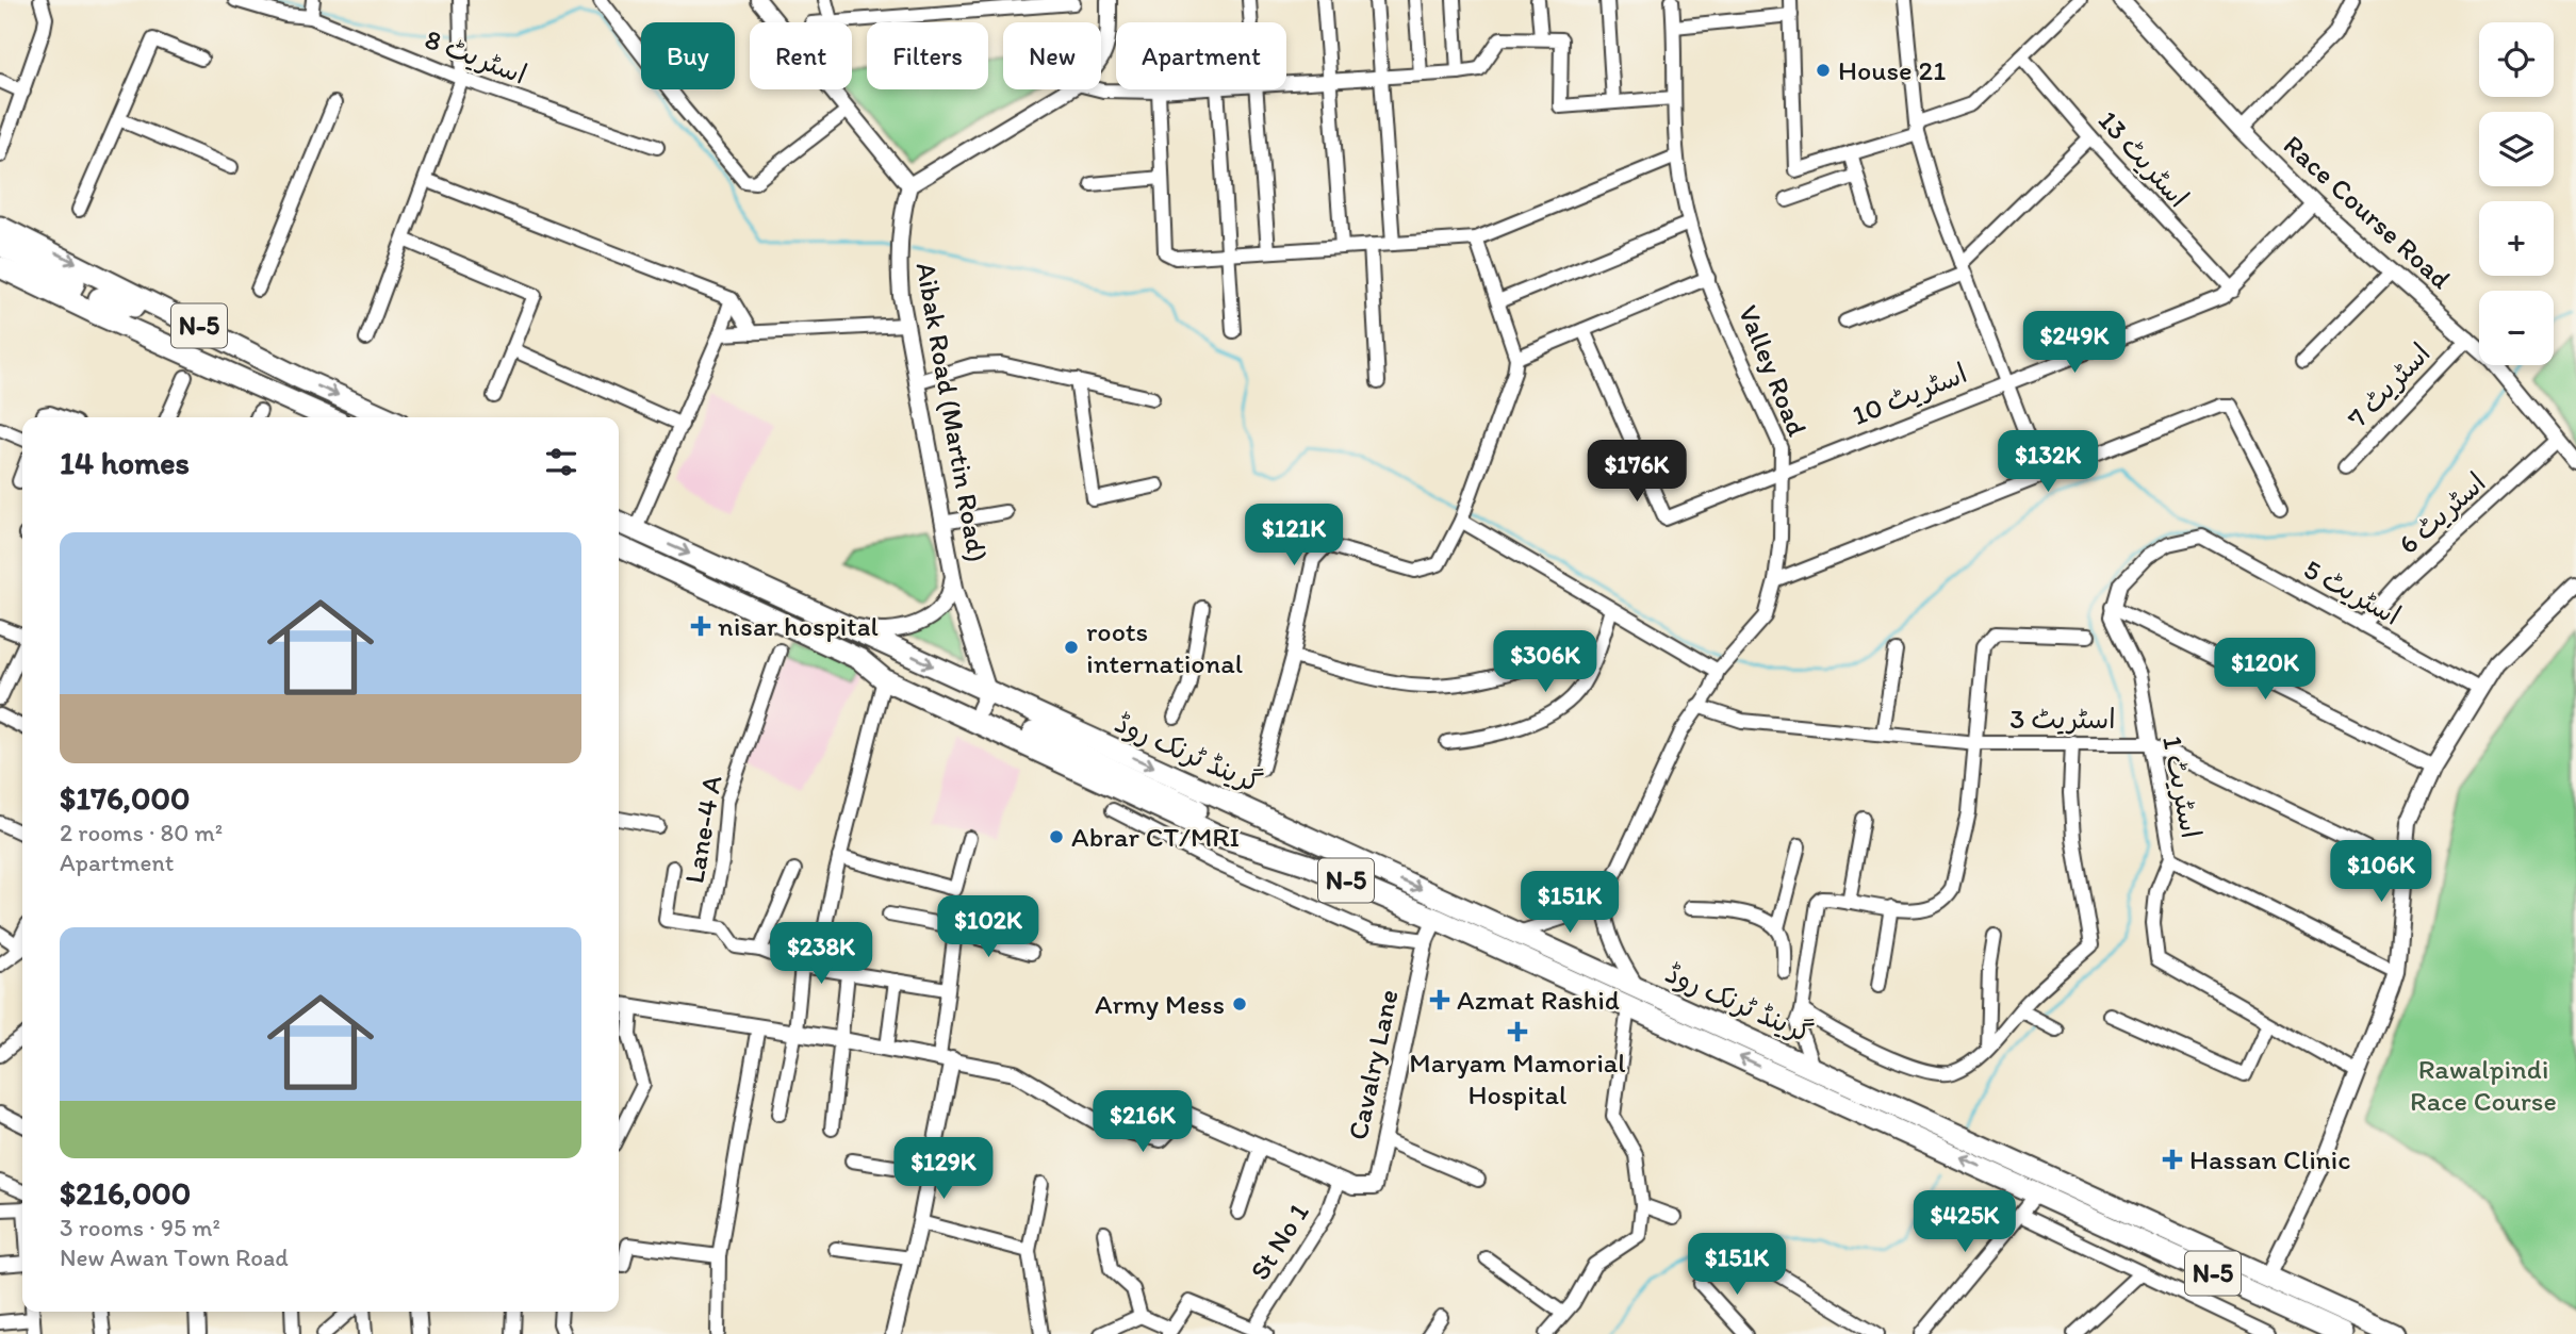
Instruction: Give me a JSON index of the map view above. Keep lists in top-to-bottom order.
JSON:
{
  "streets": {
    "highway": ["N-5", "گرینڈ ٹرنک روڈ"],
    "street": [
      "اسٹریٹ 8",
      "اسٹریٹ 13",
      "Race Course Road",
      "Valley Road",
      "اسٹریٹ 7",
      "اسٹریٹ 10",
      "Aibak Road (Martin Road)",
      "اسٹریٹ 6",
      "اسٹریٹ 5",
      "اسٹریٹ 3",
      "اسٹریٹ 1",
      "Lane-4 A",
      "Cavalry Lane",
      "St No 1"
    ]
  },
  "crossings": [
    ["اسٹریٹ 13", "اسٹریٹ 10"],
    ["Race Course Road", "اسٹریٹ 7"],
    ["Race Course Road", "اسٹریٹ 10"],
    ["Race Course Road", "اسٹریٹ 6"],
    ["Valley Road", "اسٹریٹ 10"],
    ["Valley Road", "اسٹریٹ 3"],
    ["Aibak Road (Martin Road)", "گرینڈ ٹرنک روڈ"],
    ["اسٹریٹ 6", "اسٹریٹ 5"],
    ["اسٹریٹ 5", "اسٹریٹ 1"],
    ["اسٹریٹ 3", "اسٹریٹ 1"],
    ["گرینڈ ٹرنک روڈ", "Cavalry Lane"],
    ["Cavalry Lane", "St No 1"]
  ],
  "parks": ["Rawalpindi Race Course"],
  "places": {
    "other": [
      "House 21",
      "roots international",
      "Abrar CT/MRI",
      "Army Mess"
    ],
    "health": [
      "nisar hospital",
      "Azmat Rashid",
      "Maryam Mamorial Hospital",
      "Hassan Clinic"
    ]
  },
  "page": {
    "map_buttons": ["+", "−"],
    "chip": [
      "Buy",
      "Rent",
      "Filters",
      "New",
      "Apartment"
    ],
    "price": [
      "$249K",
      "$132K",
      "$176K",
      "$121K",
      "$306K",
      "$120K",
      "$106K",
      "$151K",
      "$102K",
      "$238K",
      "$216K",
      "$129K",
      "$425K",
      "$151K"
    ],
    "heading": "14 homes",
    "list": [
      {
        "name": "$176,000",
        "note": "2 rooms · 80 m² · Apartment"
      },
      {
        "name": "$216,000",
        "note": "3 rooms · 95 m² · New Awan Town Road"
      }
    ]
  }
}
